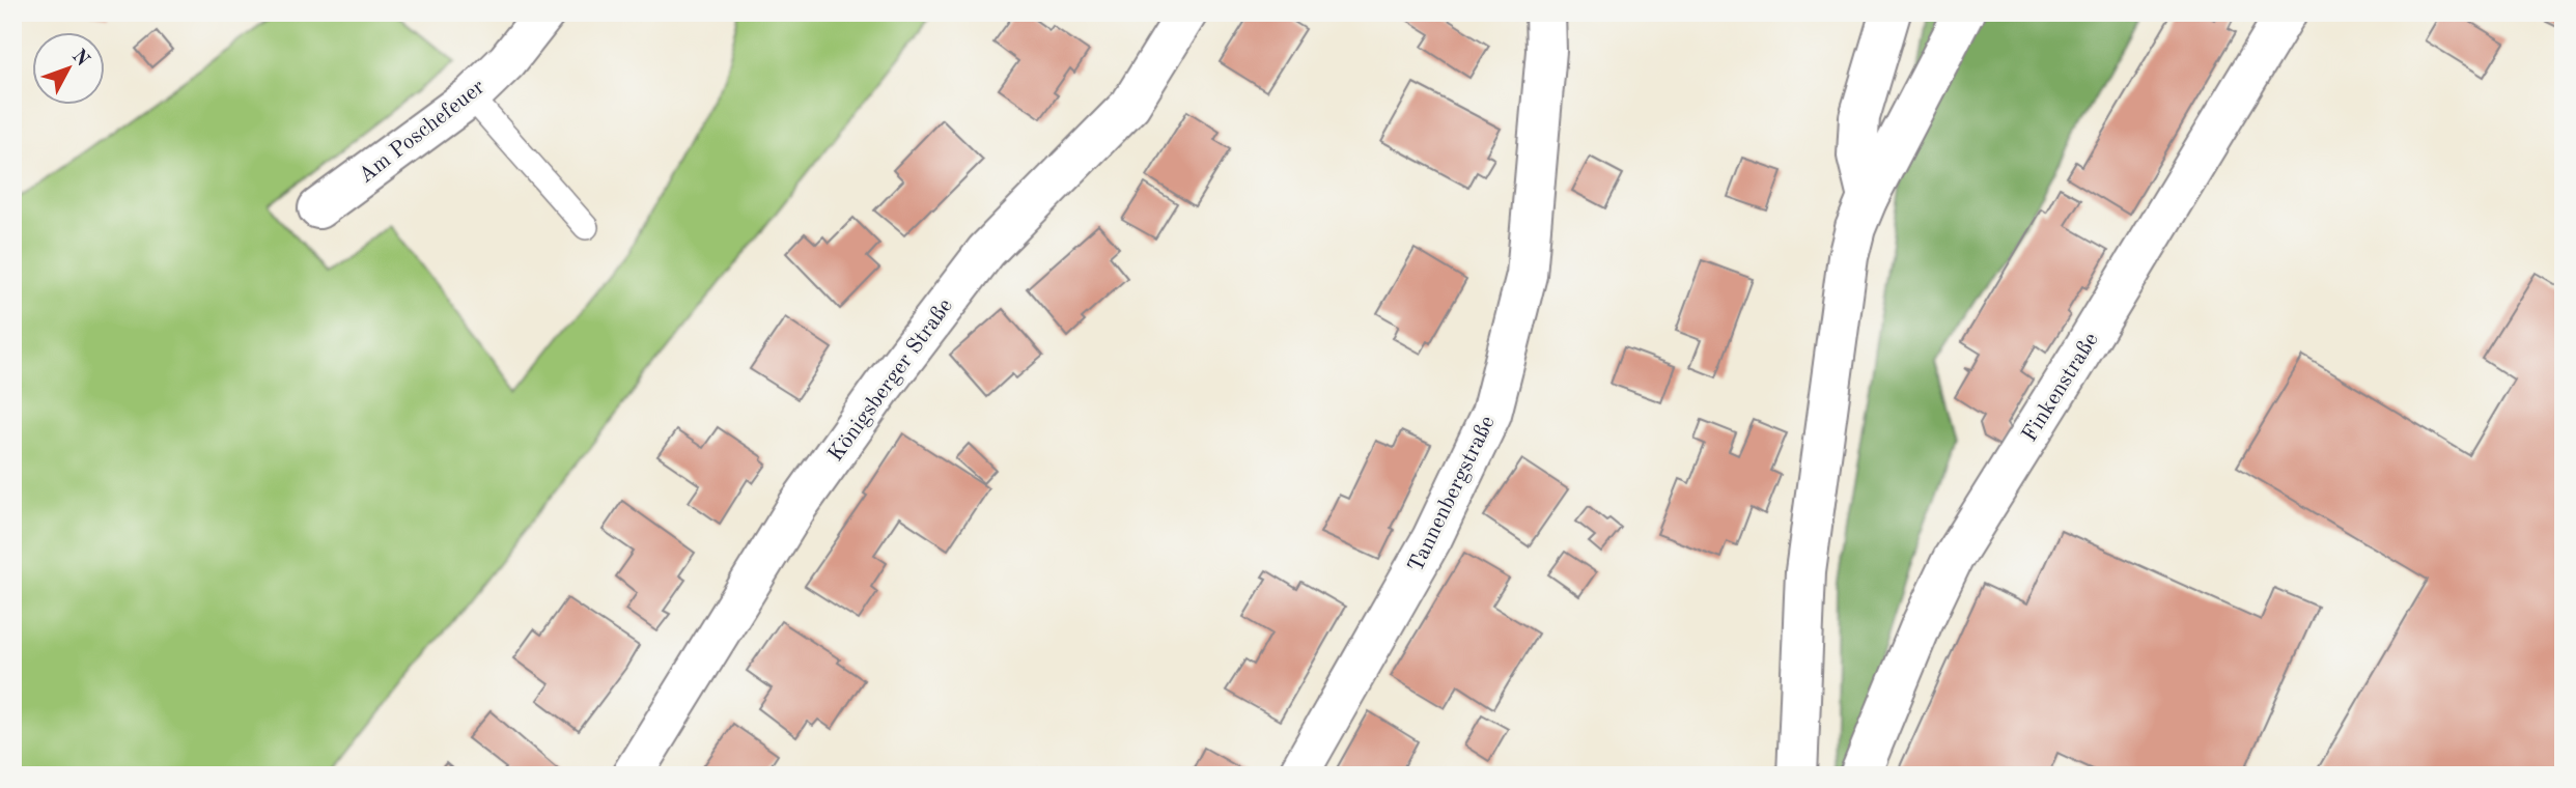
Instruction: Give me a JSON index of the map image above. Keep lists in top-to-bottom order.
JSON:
{
  "streets": {
    "street": [
      "Am Poschefeuer",
      "Königsberger Straße",
      "Finkenstraße",
      "Tannenbergstraße"
    ]
  },
  "north": "top right"
}
